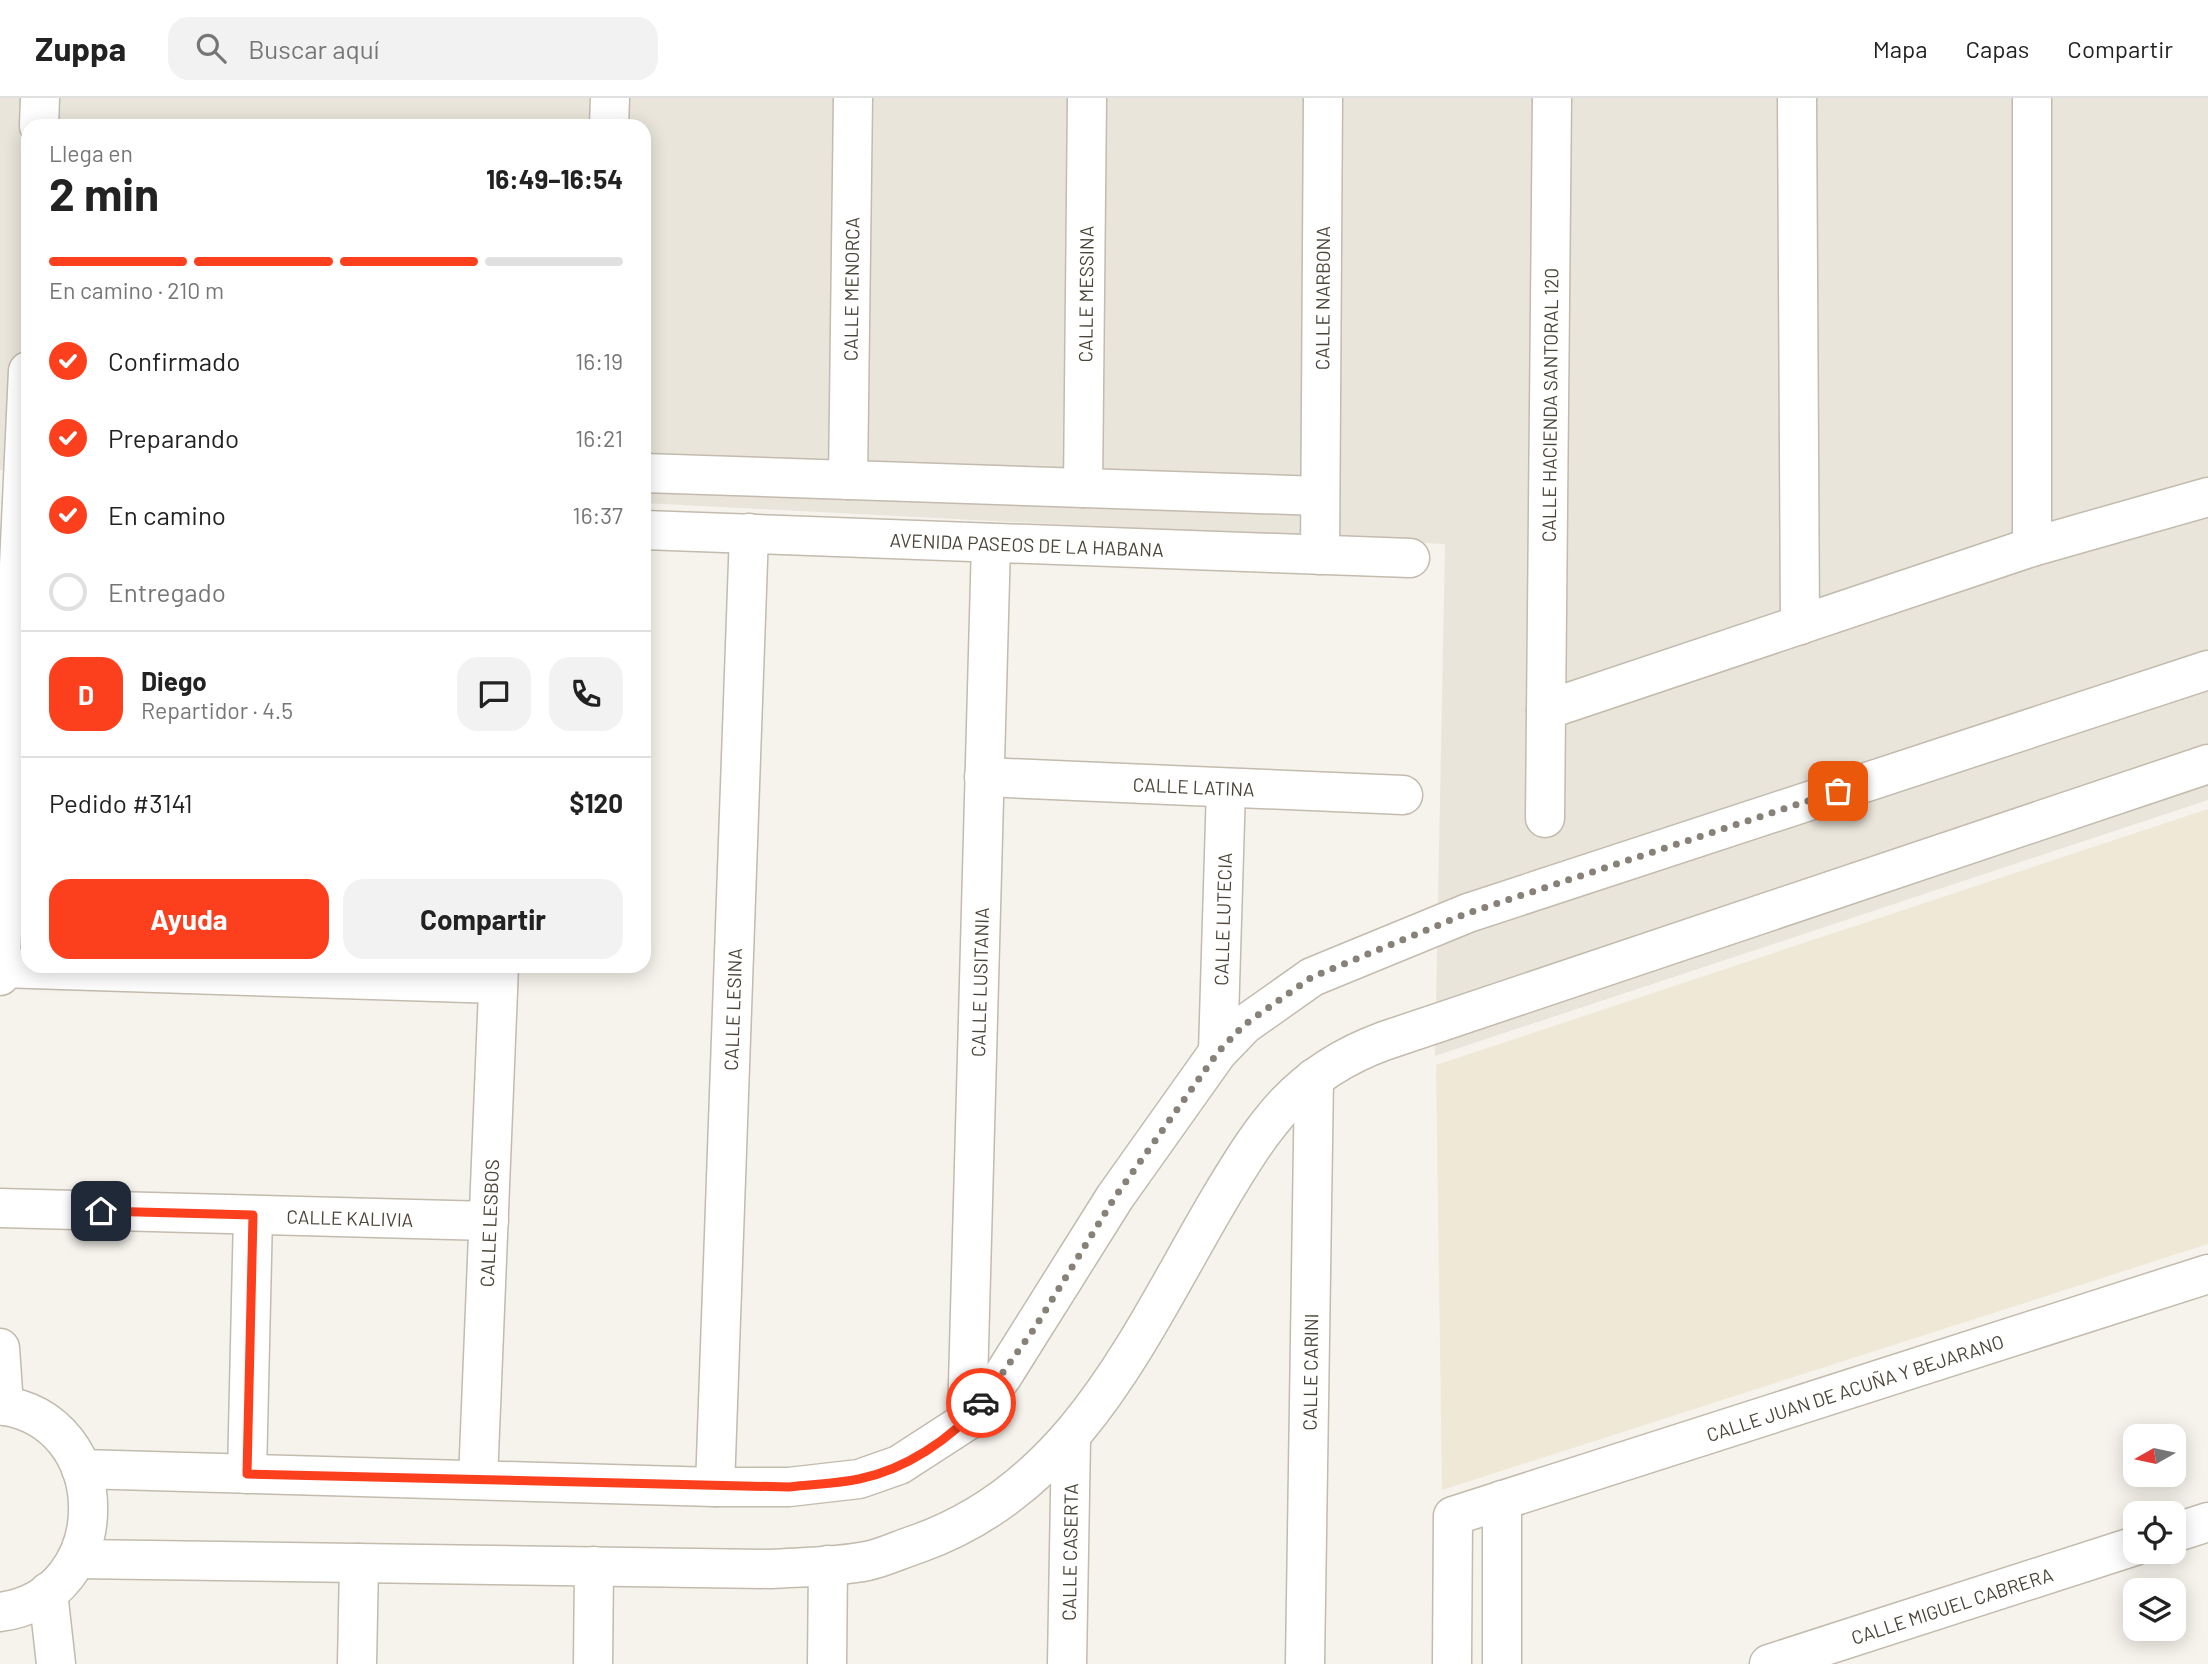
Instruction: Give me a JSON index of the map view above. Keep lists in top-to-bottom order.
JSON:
{
  "streets": {
    "street": [
      "CALLE MENORCA",
      "CALLE MESSINA",
      "CALLE NARBONA",
      "CALLE HACIENDA SANTORAL 120",
      "AVENIDA PASEOS DE LA HABANA",
      "CALLE LATINA",
      "CALLE LUTECIA",
      "CALLE LUSITANIA",
      "CALLE LESINA",
      "CALLE KALIVIA",
      "CALLE LESBOS",
      "CALLE CARINI",
      "CALLE JUAN DE ACUÑA Y BEJARANO",
      "CALLE CASERTA",
      "CALLE MIGUEL CABRERA"
    ]
  },
  "crossings": [
    ["CALLE NARBONA", "AVENIDA PASEOS DE LA HABANA"],
    ["AVENIDA PASEOS DE LA HABANA", "CALLE LUSITANIA"],
    ["AVENIDA PASEOS DE LA HABANA", "CALLE LESINA"],
    ["CALLE LATINA", "CALLE LUTECIA"],
    ["CALLE LATINA", "CALLE LUSITANIA"],
    ["CALLE KALIVIA", "CALLE LESBOS"]
  ],
  "north": "left",
  "page": {
    "header": "Zuppa",
    "search": "Buscar aquí",
    "nav": ["Mapa", "Capas", "Compartir"],
    "heading": ["2 min", "Llega en", "16:49–16:54"],
    "panel": [
      "Diego",
      "Repartidor · 4.5",
      "Pedido #3141",
      "$120"
    ],
    "bar": "En camino · 210 m",
    "list": [
      ["Confirmado", "16:19"],
      ["Preparando", "16:21"],
      ["En camino", "16:37"],
      "Entregado"
    ],
    "round": "D",
    "buttons": ["Ayuda", "Compartir"]
  }
}
